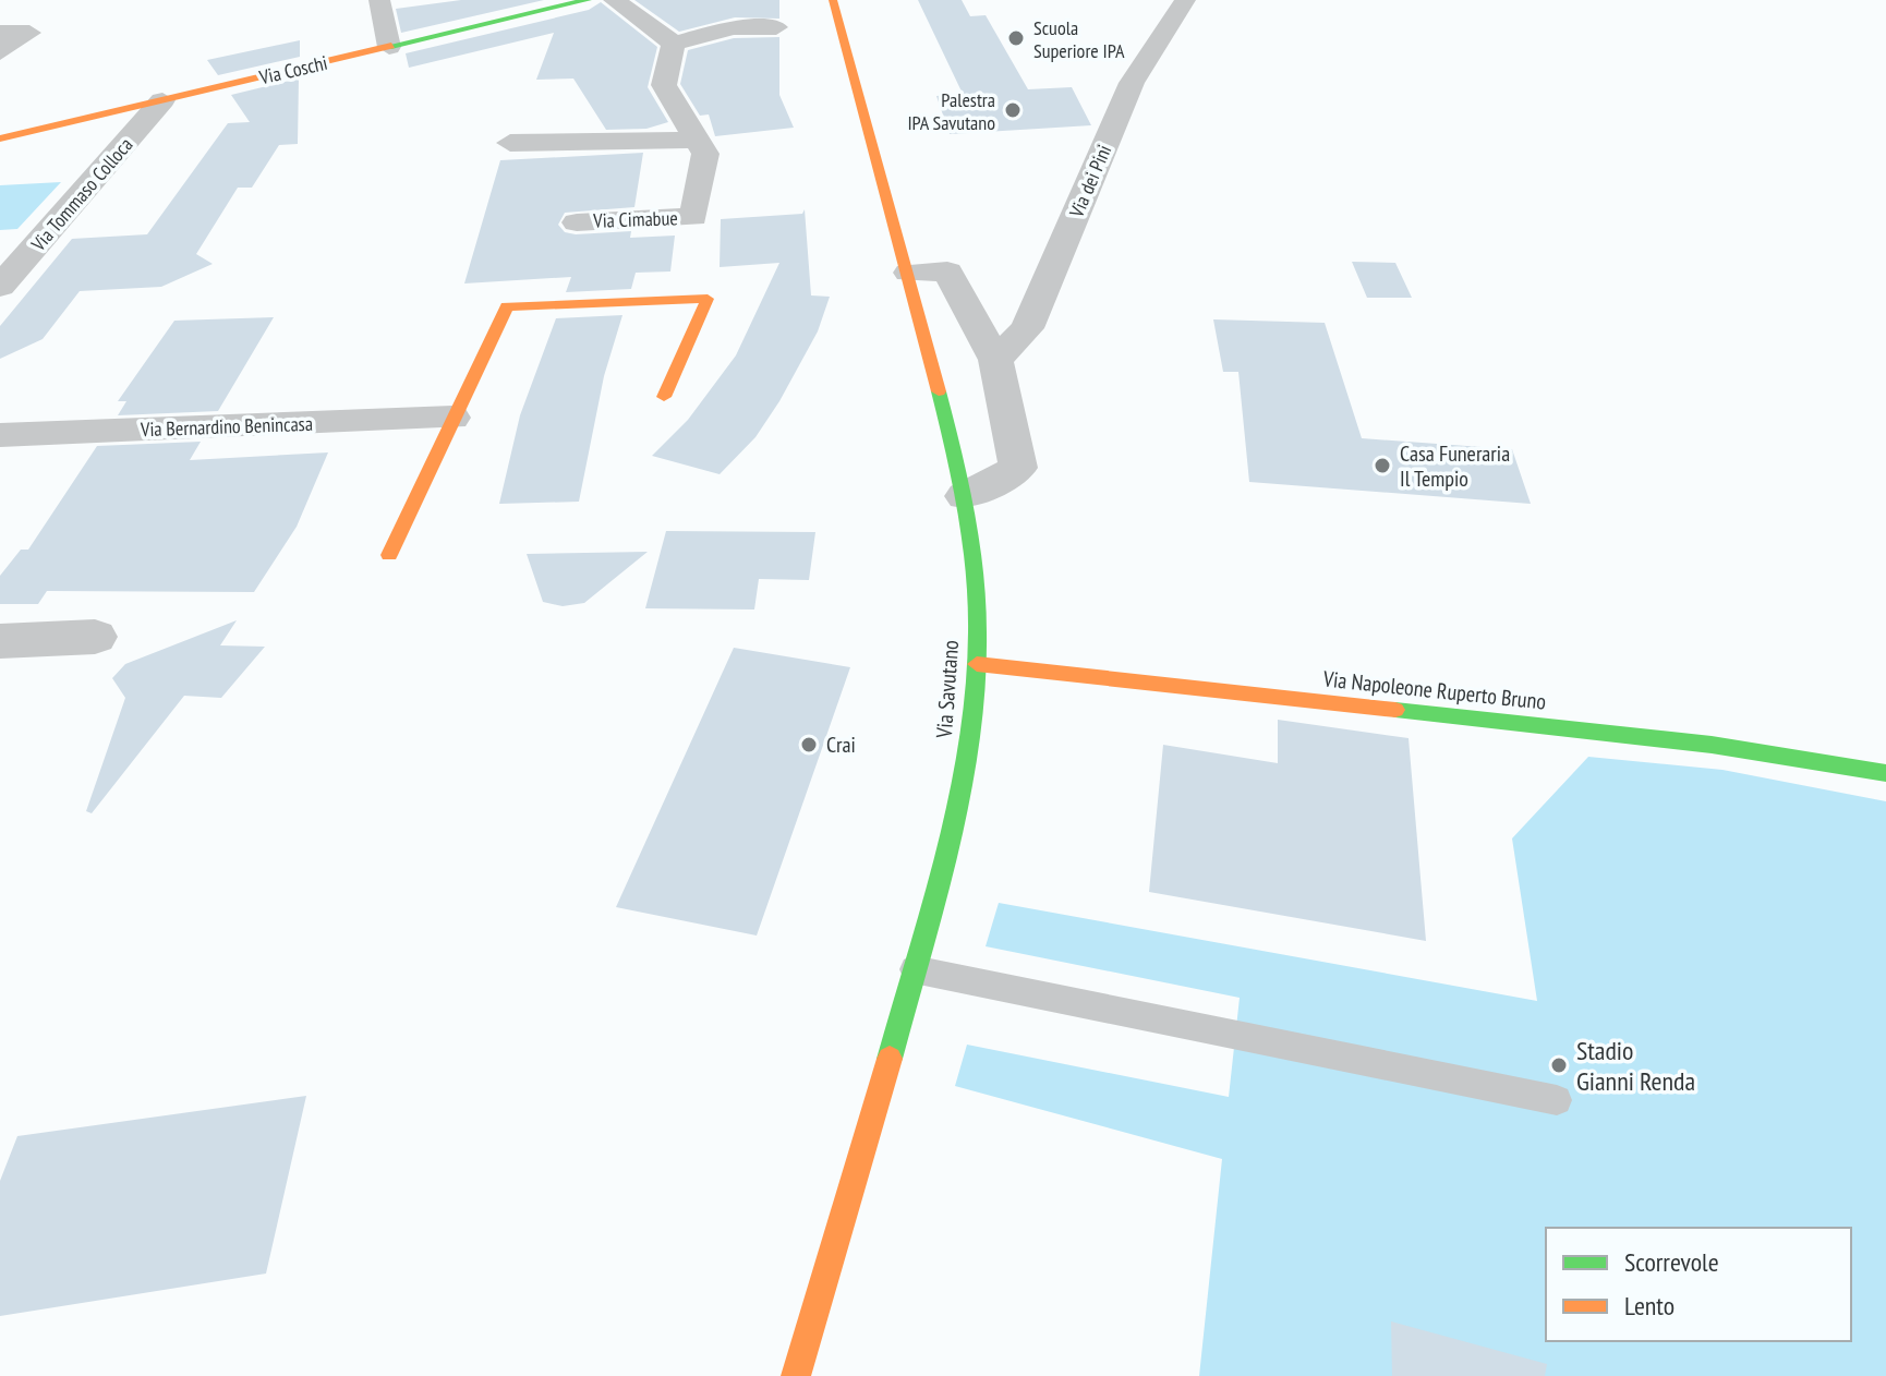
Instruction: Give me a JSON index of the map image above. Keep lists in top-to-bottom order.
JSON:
{
  "streets": {
    "street": [
      "Via Coschi",
      "Via dei Pini",
      "Via Tommaso Colloca",
      "Via Cimabue",
      "Via Bernardino Benincasa",
      "Via Savutano",
      "Via Napoleone Ruperto Bruno"
    ]
  },
  "crossings": [
    ["Via Coschi", "Via Tommaso Colloca"],
    ["Via Savutano", "Via Napoleone Ruperto Bruno"]
  ],
  "places": [
    "Scuola Superiore IPA",
    "Palestra IPA Savutano",
    "Casa Funeraria Il Tempio",
    "Crai",
    "Stadio Gianni Renda"
  ],
  "legend": ["Scorrevole", "Lento"]
}
